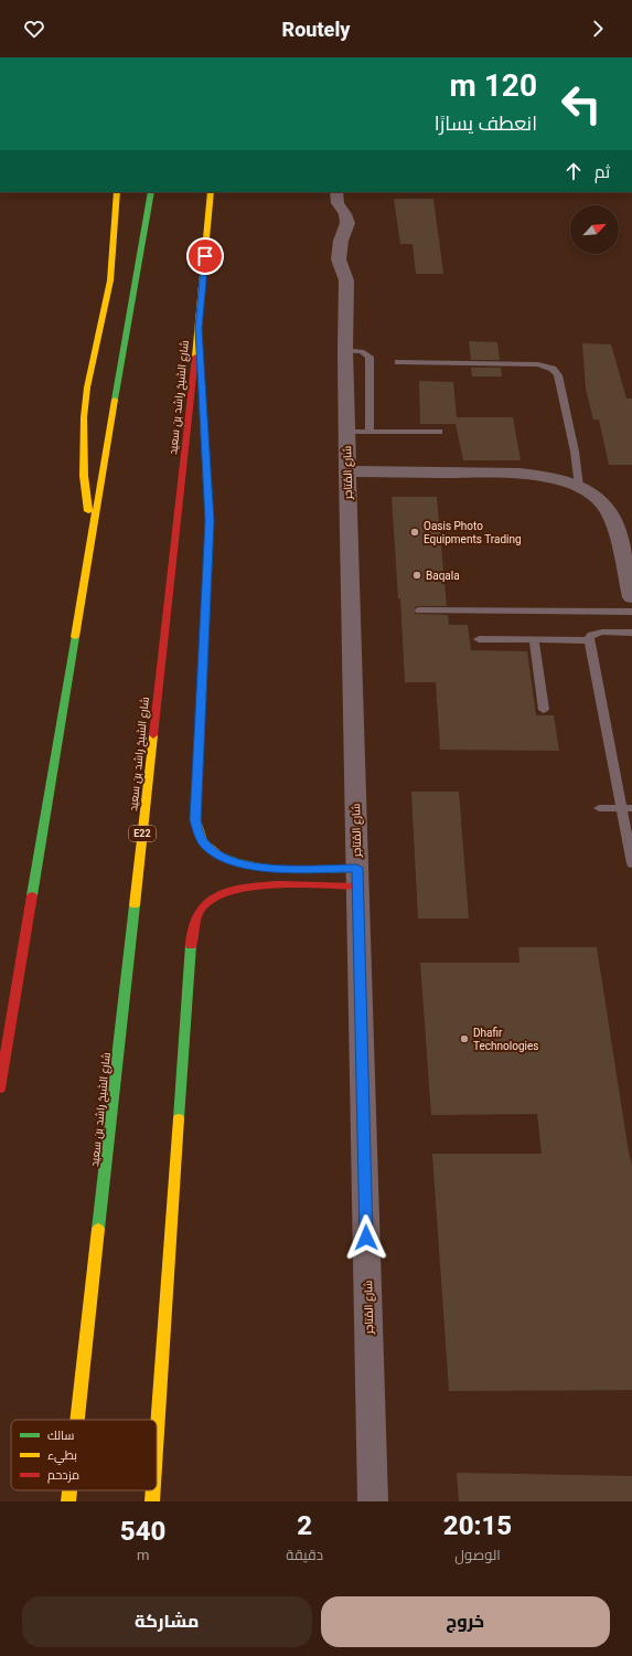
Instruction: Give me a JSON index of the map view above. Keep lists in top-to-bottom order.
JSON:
{
  "streets": {
    "highway": ["شارع الشيخ راشد بن سعيد", "E22"],
    "street": ["شارع المُتاجر"]
  },
  "places": ["Oasis Photo Equipments Trading", "Baqala", "Dhafir Technologies"],
  "legend": ["سالك", "بطيء", "مزدحم"],
  "north": "top right",
  "page": {
    "header": "Routely",
    "turn": ["120 m", "انعطف يسارًا"],
    "then": "ثم",
    "eta": [
      "20:15",
      "الوصول",
      "2",
      "دقيقة",
      "540",
      "m"
    ],
    "buttons": ["خروج", "مشاركة"]
  }
}
